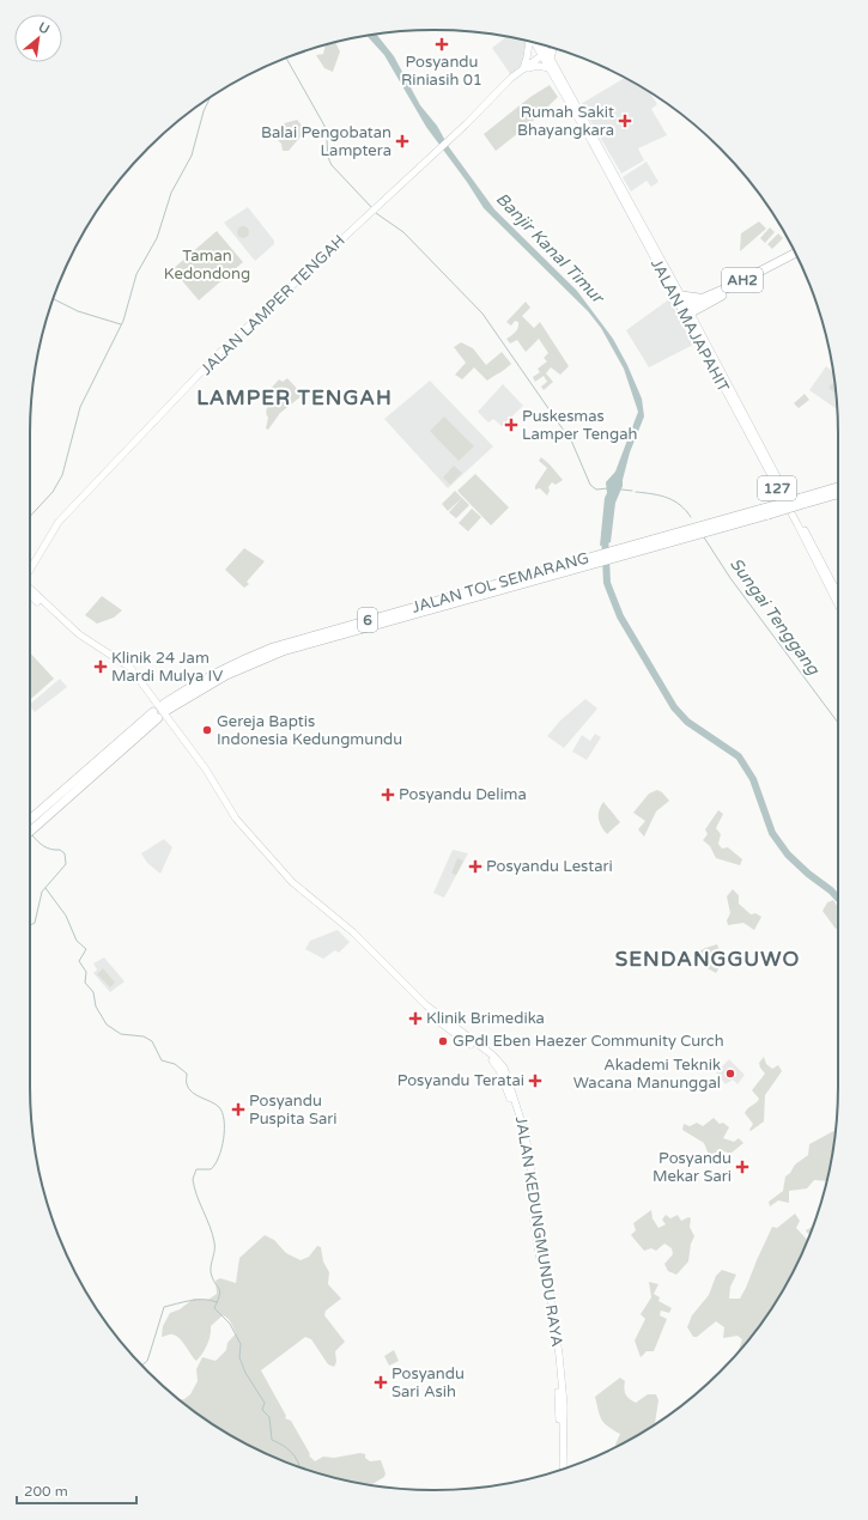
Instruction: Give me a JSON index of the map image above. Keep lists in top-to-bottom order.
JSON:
{
  "streets": {
    "highway": ["AH2", "JALAN TOL SEMARANG", "6"],
    "main road": [
      "JALAN LAMPER TENGAH",
      "JALAN MAJAPAHIT",
      "127",
      "JALAN KEDUNGMUNDU RAYA"
    ]
  },
  "crossings": [
    ["AH2", "JALAN MAJAPAHIT"],
    ["JALAN LAMPER TENGAH", "JALAN MAJAPAHIT"]
  ],
  "districts": ["LAMPER TENGAH", "SENDANGGUWO"],
  "water": ["Banjir Kanal Timur", "Sungai Tenggang"],
  "parks": ["Taman Kedondong"],
  "places": {
    "health": [
      "Posyandu Riniasih 01",
      "Rumah Sakit Bhayangkara",
      "Balai Pengobatan Lamptera",
      "Puskesmas Lamper Tengah",
      "Klinik 24 Jam Mardi Mulya IV",
      "Posyandu Delima",
      "Posyandu Lestari",
      "Klinik Brimedika",
      "Posyandu Teratai",
      "Posyandu Puspita Sari",
      "Posyandu Mekar Sari",
      "Posyandu Sari Asih"
    ],
    "other": ["Gereja Baptis Indonesia Kedungmundu", "GPdI Eben Haezer Community Curch", "Akademi Teknik Wacana Manunggal"]
  },
  "scale_bar": "200 m",
  "north": "top right"
}
